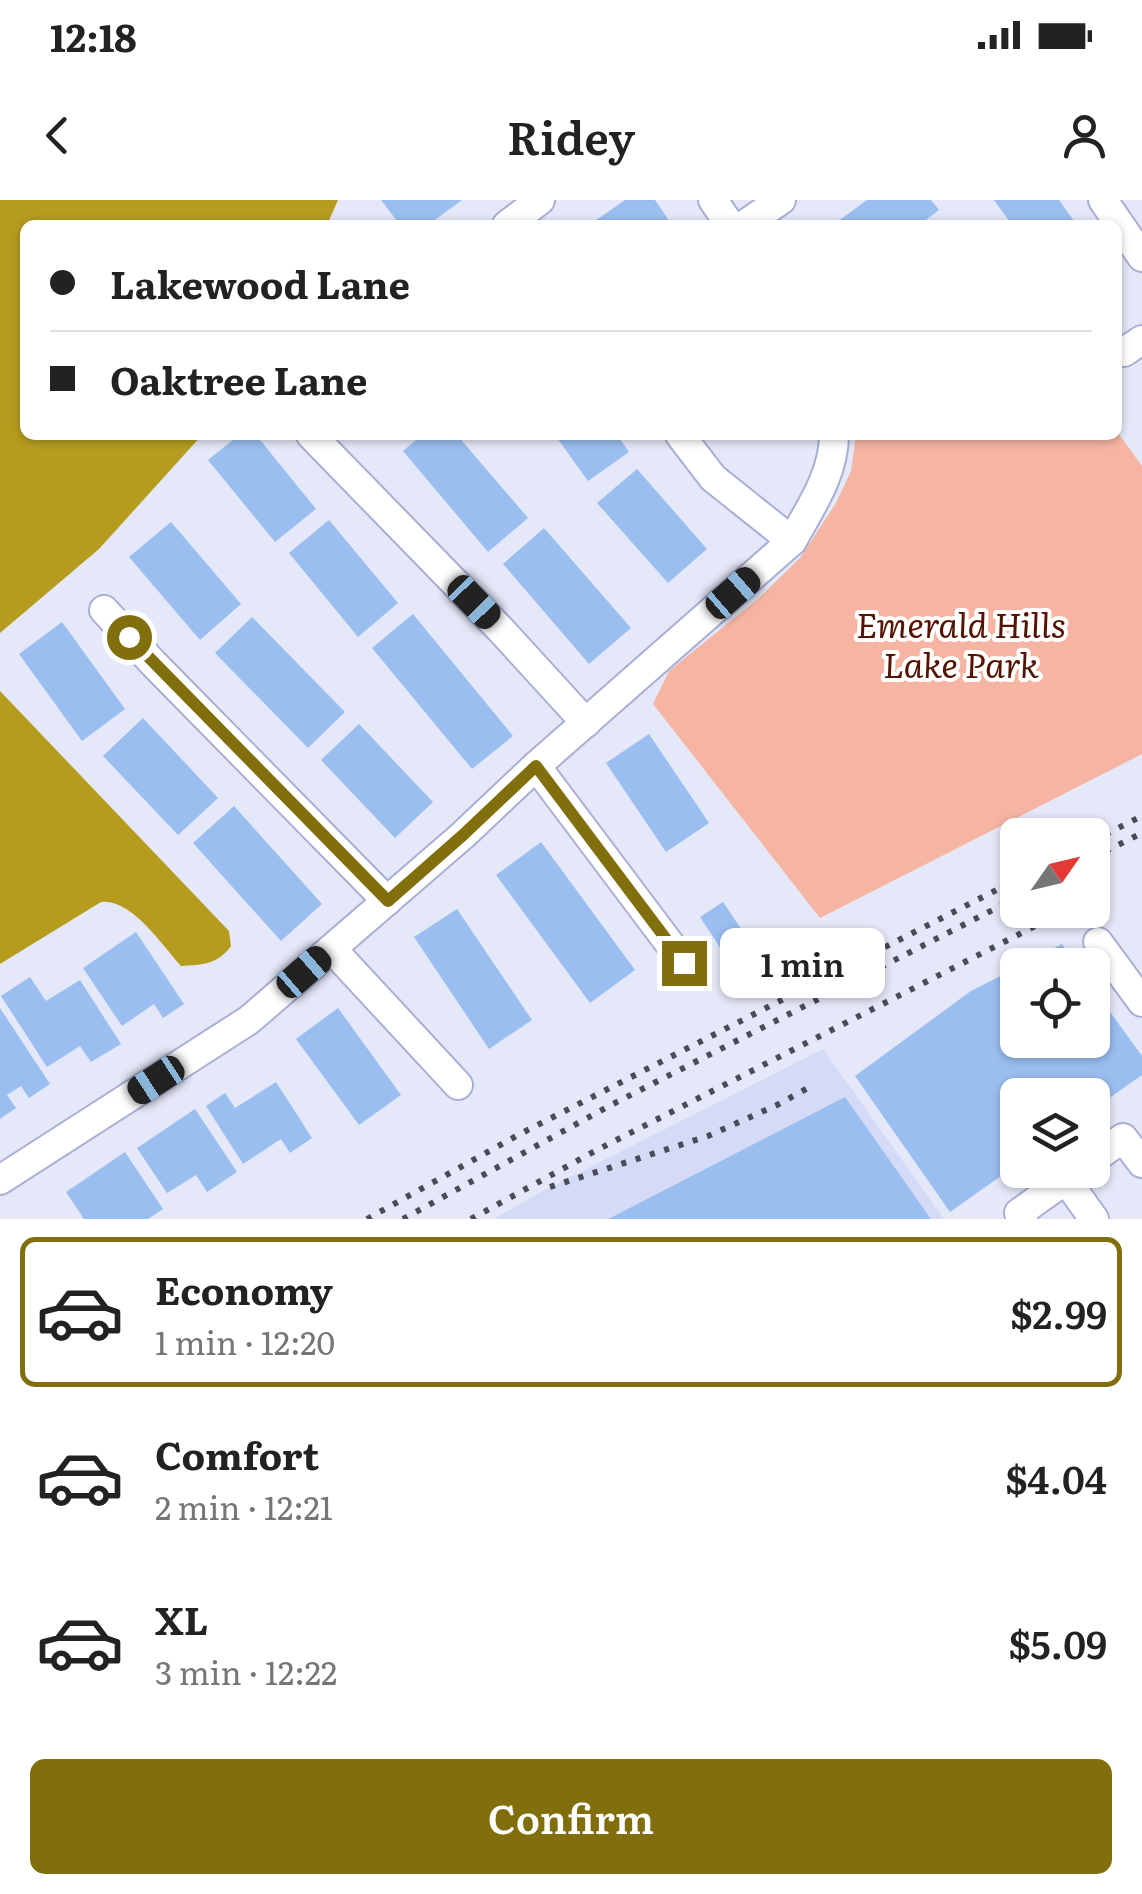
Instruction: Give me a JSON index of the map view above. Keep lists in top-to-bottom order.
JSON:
{
  "parks": ["Emerald Hills Lake Park"],
  "north": "top right",
  "page": {
    "status": "12:18",
    "header": "Ridey",
    "banner": ["Lakewood Lane", "Oaktree Lane"],
    "bubble": "1 min",
    "list": [
      {
        "name": "Economy",
        "note": "1 min · 12:20",
        "value": "$2.99"
      },
      {
        "name": "Comfort",
        "note": "2 min · 12:21",
        "value": "$4.04"
      },
      {
        "name": "XL",
        "note": "3 min · 12:22",
        "value": "$5.09"
      }
    ],
    "buttons": "Confirm"
  }
}
